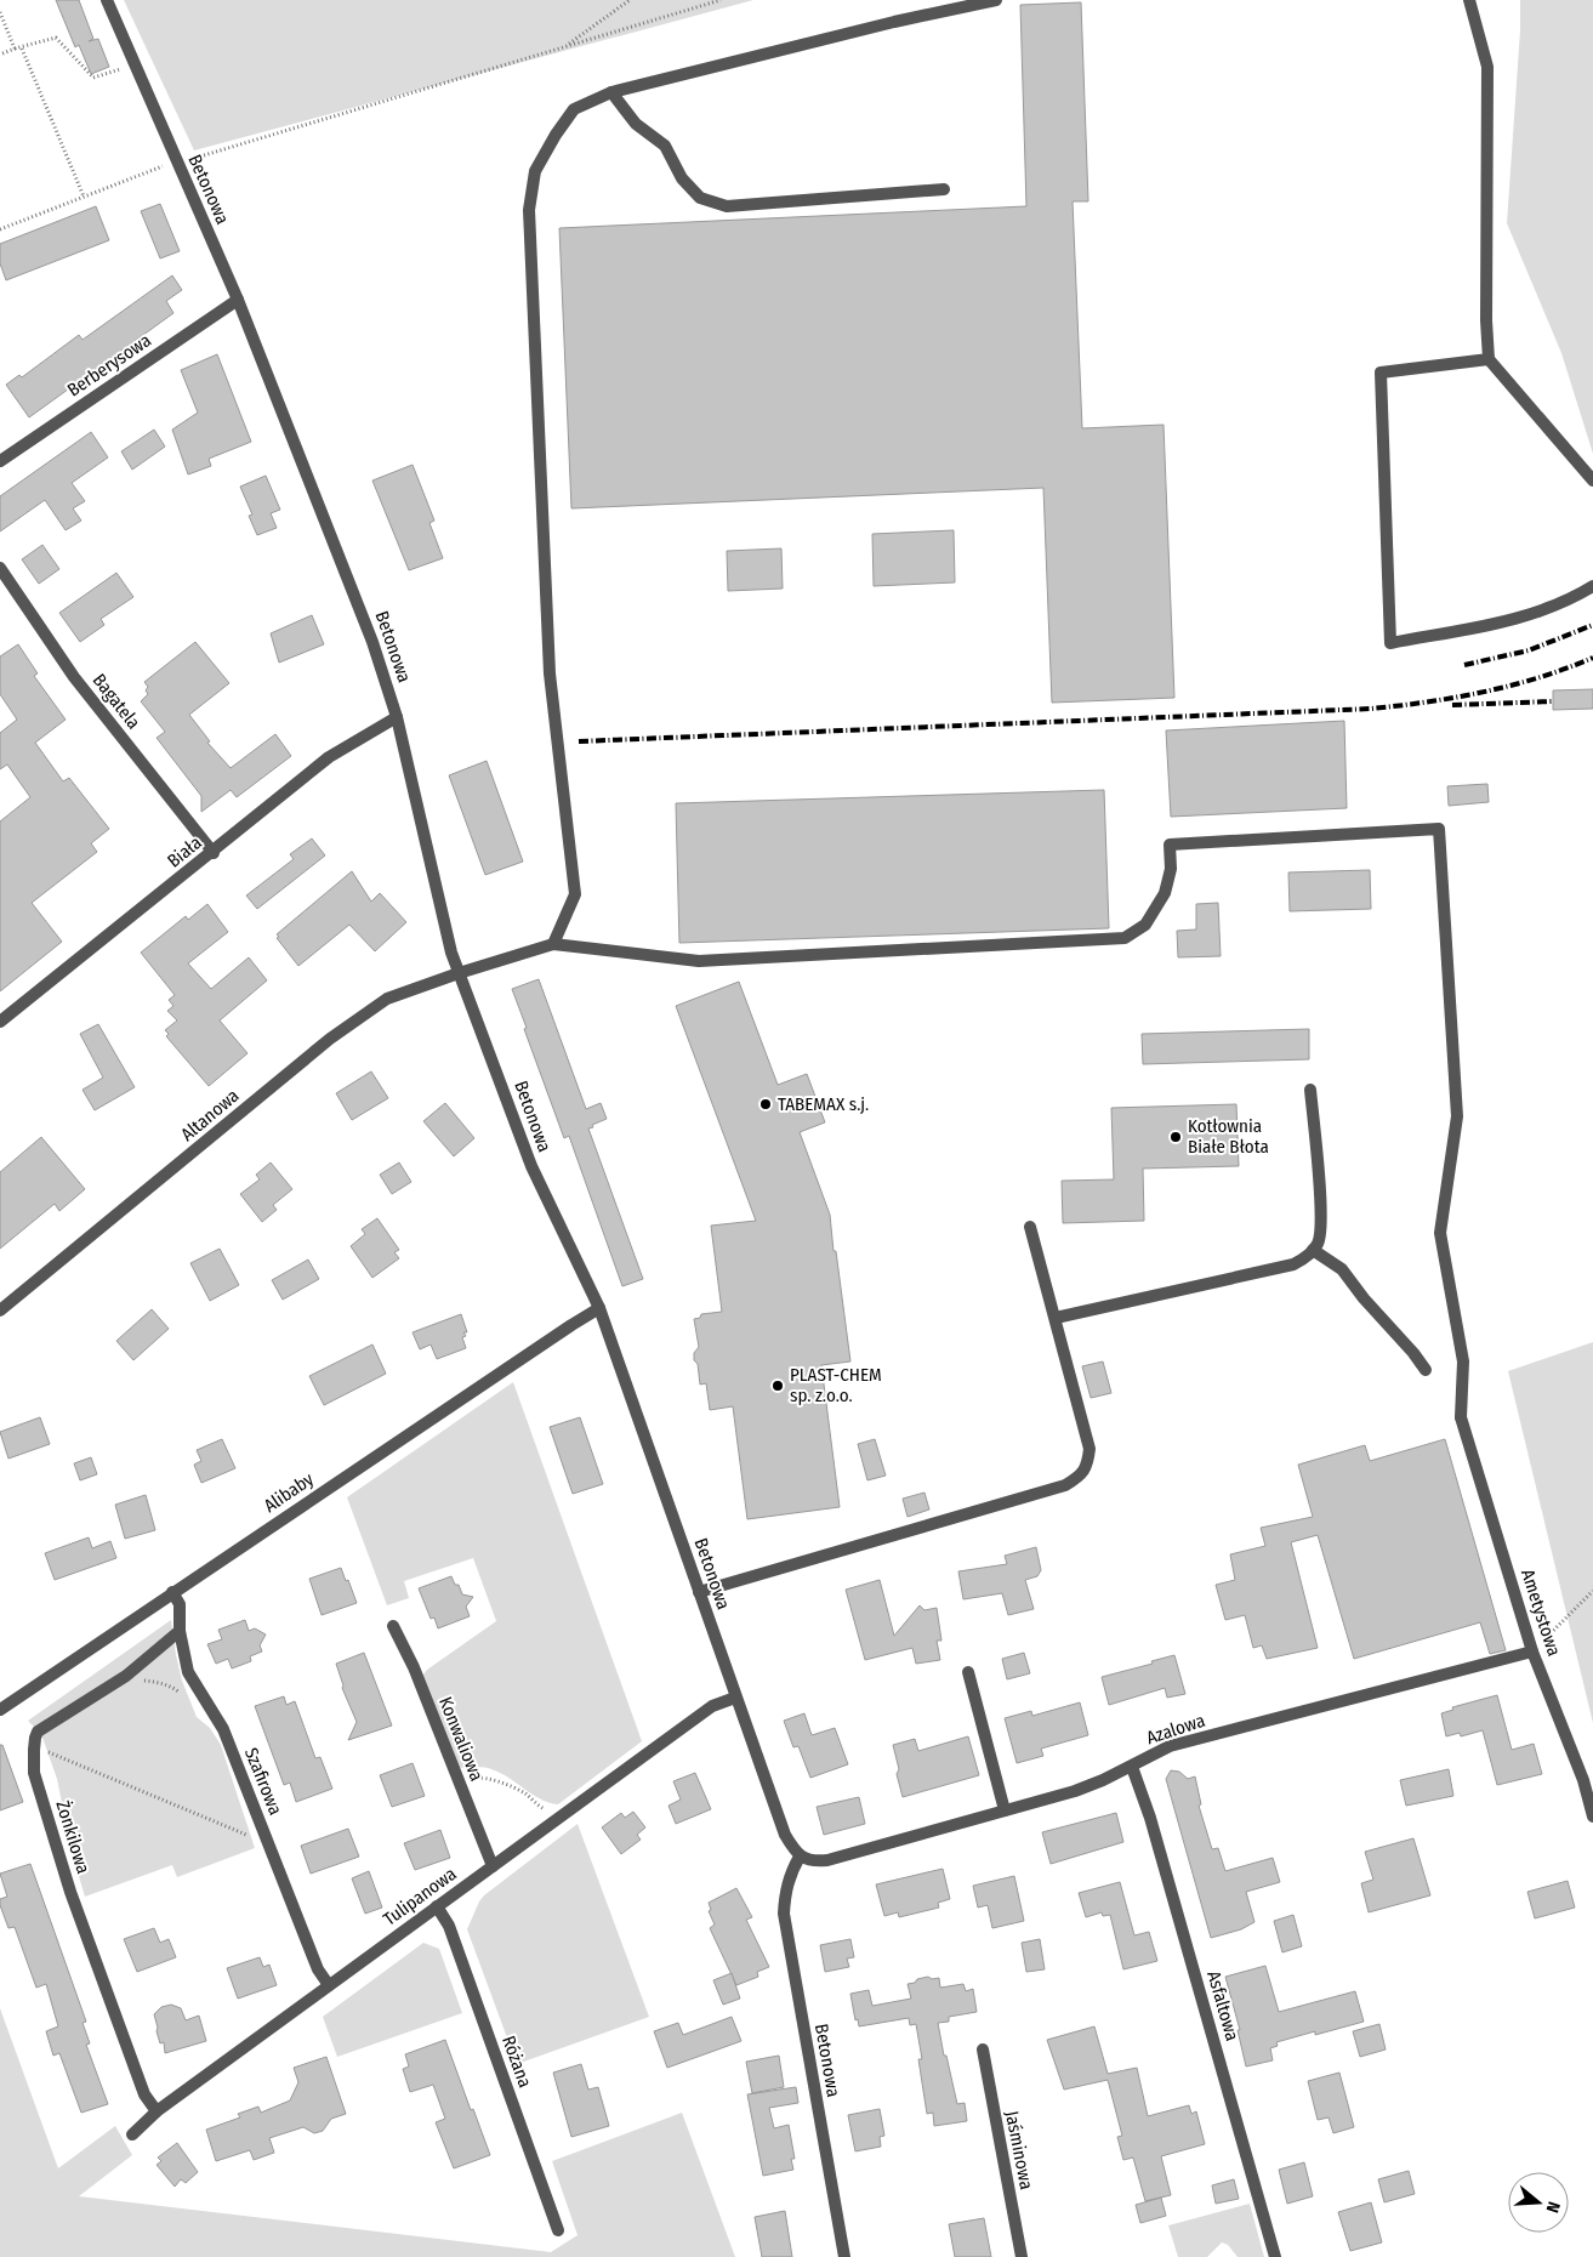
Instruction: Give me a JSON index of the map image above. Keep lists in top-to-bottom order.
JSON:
{
  "streets": {
    "street": [
      "Betonowa",
      "Berberysowa",
      "Bagatela",
      "Biała",
      "Altanowa",
      "Alibaby",
      "Ametystowa",
      "Azalowa",
      "Konwaliowa",
      "Szafirowa",
      "Żonkilowa",
      "Tulipanowa",
      "Asfaltowa",
      "Różana",
      "Jaśminowa"
    ]
  },
  "crossings": [
    ["Betonowa", "Berberysowa"],
    ["Betonowa", "Biała"],
    ["Betonowa", "Altanowa"],
    ["Betonowa", "Alibaby"],
    ["Betonowa", "Azalowa"],
    ["Betonowa", "Tulipanowa"],
    ["Bagatela", "Biała"],
    ["Altanowa", "Ametystowa"],
    ["Alibaby", "Szafirowa"],
    ["Ametystowa", "Azalowa"],
    ["Azalowa", "Asfaltowa"],
    ["Konwaliowa", "Tulipanowa"],
    ["Szafirowa", "Tulipanowa"],
    ["Żonkilowa", "Tulipanowa"],
    ["Tulipanowa", "Różana"]
  ],
  "places": ["TABEMAX s.j.", "Kotłownia Białe Błota", "PLAST-CHEM sp. z.o.o."],
  "north": "right"
}
